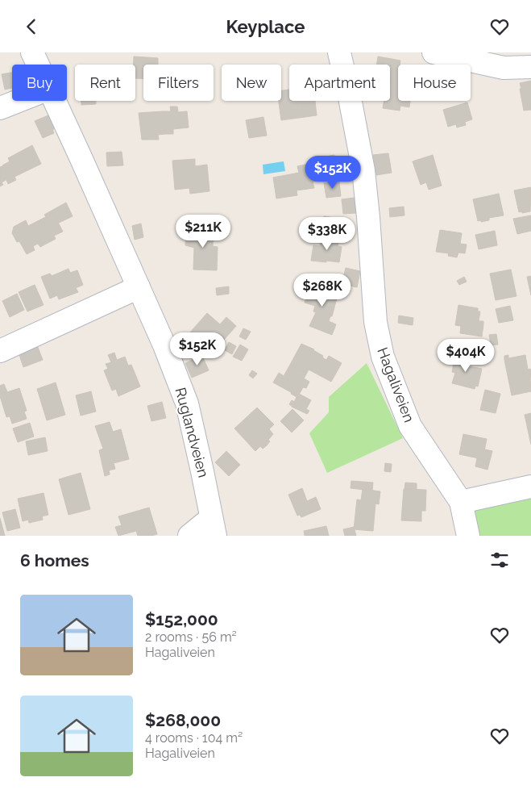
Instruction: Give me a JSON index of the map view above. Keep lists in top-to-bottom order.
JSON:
{
  "streets": {
    "street": ["Hagaliveien", "Ruglandveien"]
  },
  "page": {
    "header": "Keyplace",
    "chip": [
      "Buy",
      "Rent",
      "Filters",
      "New",
      "Apartment",
      "House"
    ],
    "price": [
      "$152K",
      "$211K",
      "$338K",
      "$268K",
      "$152K",
      "$404K"
    ],
    "heading": "6 homes",
    "list": [
      {
        "name": "$152,000",
        "note": "2 rooms · 56 m² · Hagaliveien"
      },
      {
        "name": "$268,000",
        "note": "4 rooms · 104 m² · Hagaliveien"
      }
    ]
  }
}
